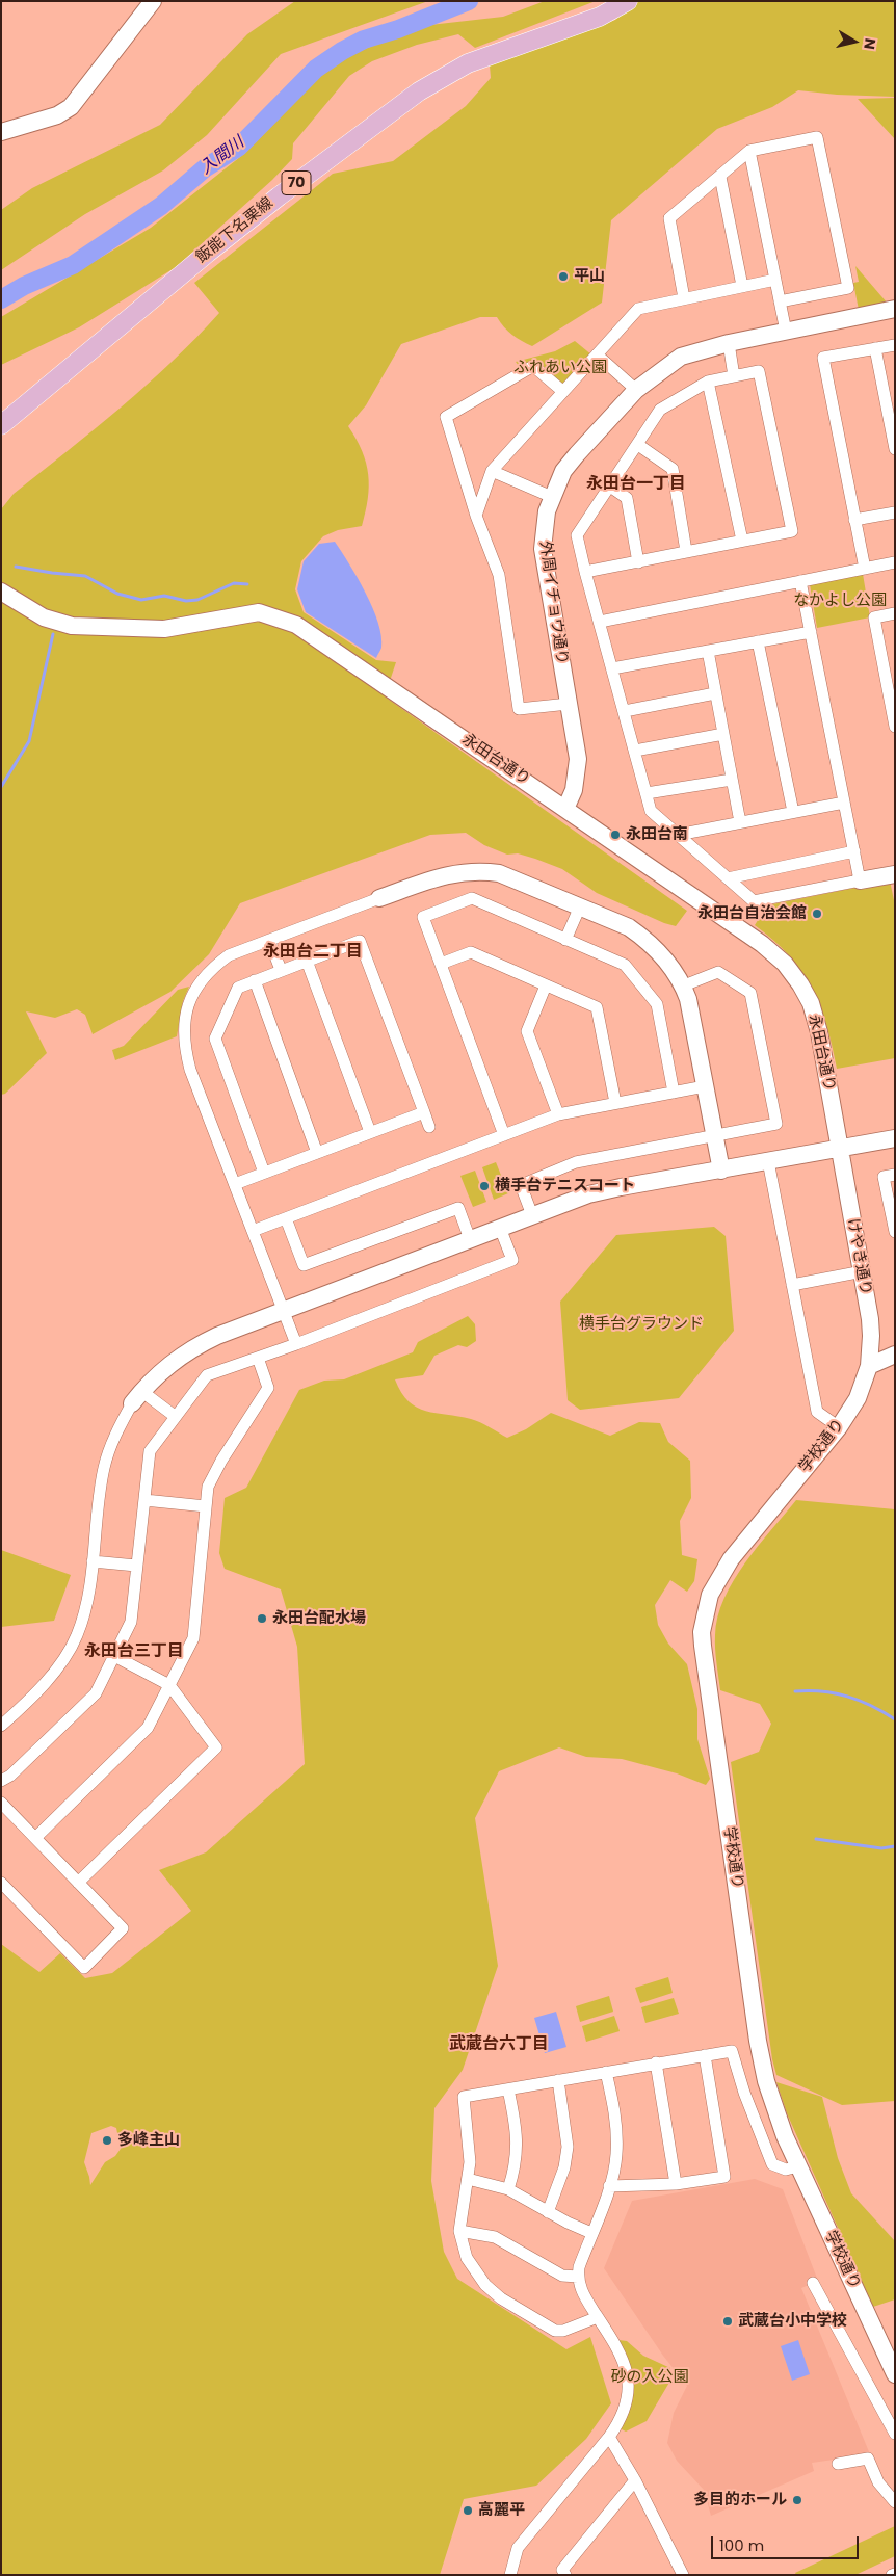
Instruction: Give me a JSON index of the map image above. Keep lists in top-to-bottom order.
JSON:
{
  "streets": {
    "main road": ["70", "飯能下名栗線"],
    "street": [
      "外周イチョウ通り",
      "永田台通り",
      "けやき通り",
      "学校通り"
    ]
  },
  "crossings": [
    ["外周イチョウ通り", "永田台通り"],
    ["永田台通り", "けやき通り"],
    ["けやき通り", "学校通り"]
  ],
  "districts": [
    "永田台一丁目",
    "永田台二丁目",
    "永田台三丁目",
    "武蔵台六丁目"
  ],
  "water": ["入間川"],
  "parks": [
    "ふれあい公園",
    "なかよし公園",
    "横手台グラウンド",
    "砂の入公園"
  ],
  "places": [
    "平山",
    "永田台南",
    "永田台自治会館",
    "横手台テニスコート",
    "永田台配水場",
    "多峰主山",
    "武蔵台小中学校",
    "多目的ホール",
    "高麗平"
  ],
  "scale_bar": "100 m",
  "north": "right"
}
